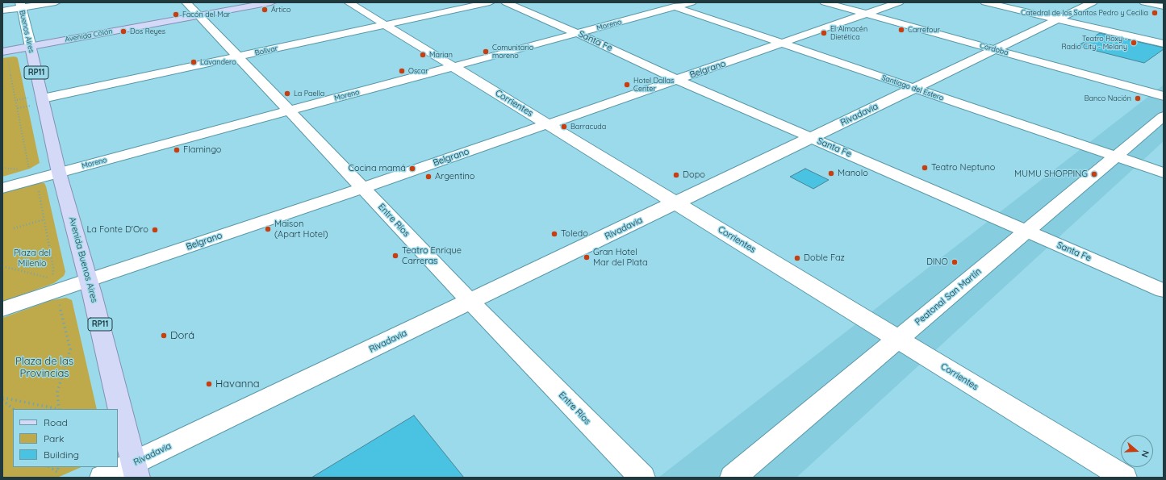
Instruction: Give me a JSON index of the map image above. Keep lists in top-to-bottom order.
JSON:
{
  "streets": {
    "main road": [
      "Buenos Aires",
      "Avenida Colón",
      "RP11",
      "Avenida Buenos Aires"
    ],
    "street": [
      "Moreno",
      "Santa Fe",
      "Córdoba",
      "Bolívar",
      "Belgrano",
      "Santiago del Estero",
      "Corrientes",
      "Rivadavia",
      "Entre Ríos",
      "Peatonal San Martín"
    ]
  },
  "crossings": [
    ["Moreno", "Santa Fe"],
    ["Moreno", "Santiago del Estero"],
    ["Moreno", "Corrientes"],
    ["Moreno", "Entre Ríos"],
    ["Moreno", "Avenida Buenos Aires"],
    ["Buenos Aires", "Avenida Colón"],
    ["Buenos Aires", "Bolívar"],
    ["Buenos Aires", "Avenida Buenos Aires"],
    ["Avenida Colón", "Entre Ríos"],
    ["Santa Fe", "Belgrano"],
    ["Santa Fe", "Rivadavia"],
    ["Santa Fe", "Peatonal San Martín"],
    ["Córdoba", "Belgrano"],
    ["Córdoba", "Rivadavia"],
    ["Bolívar", "Corrientes"],
    ["Bolívar", "Entre Ríos"],
    ["Bolívar", "Avenida Buenos Aires"],
    ["Belgrano", "Santiago del Estero"],
    ["Belgrano", "Corrientes"],
    ["Belgrano", "Entre Ríos"],
    ["Belgrano", "Avenida Buenos Aires"],
    ["Santiago del Estero", "Rivadavia"],
    ["Santiago del Estero", "Peatonal San Martín"],
    ["Corrientes", "Rivadavia"],
    ["Corrientes", "Peatonal San Martín"],
    ["Rivadavia", "Entre Ríos"],
    ["Rivadavia", "Avenida Buenos Aires"]
  ],
  "parks": ["Plaza del Milenio", "Plaza de las Provincias"],
  "places": [
    "Ártico",
    "Catedral de los Santos Pedro y Cecilia",
    "Facón del Mar",
    "Carrefour",
    "Dos Reyes",
    "El Almacén Dietética",
    "Teatro Roxy - Radio City - Melany",
    "Comunitario moreno",
    "Marian",
    "Lavandero",
    "Oscar",
    "Hotel Dallas Center",
    "La Paella",
    "Banco Nación",
    "Barracuda",
    "Flamingo",
    "Teatro Neptuno",
    "Cocina mamá",
    "Manolo",
    "MUMU SHOPPING",
    "Dopo",
    "Argentino",
    "Maison (Apart Hotel)",
    "La Fonte D'Oro",
    "Toledo",
    "Teatro Enrique Carreras",
    "Gran Hotel Mar del Plata",
    "Doble Faz",
    "DINO",
    "Dorá",
    "Havanna"
  ],
  "legend": ["Road", "Park", "Building"],
  "north": "right"
}
